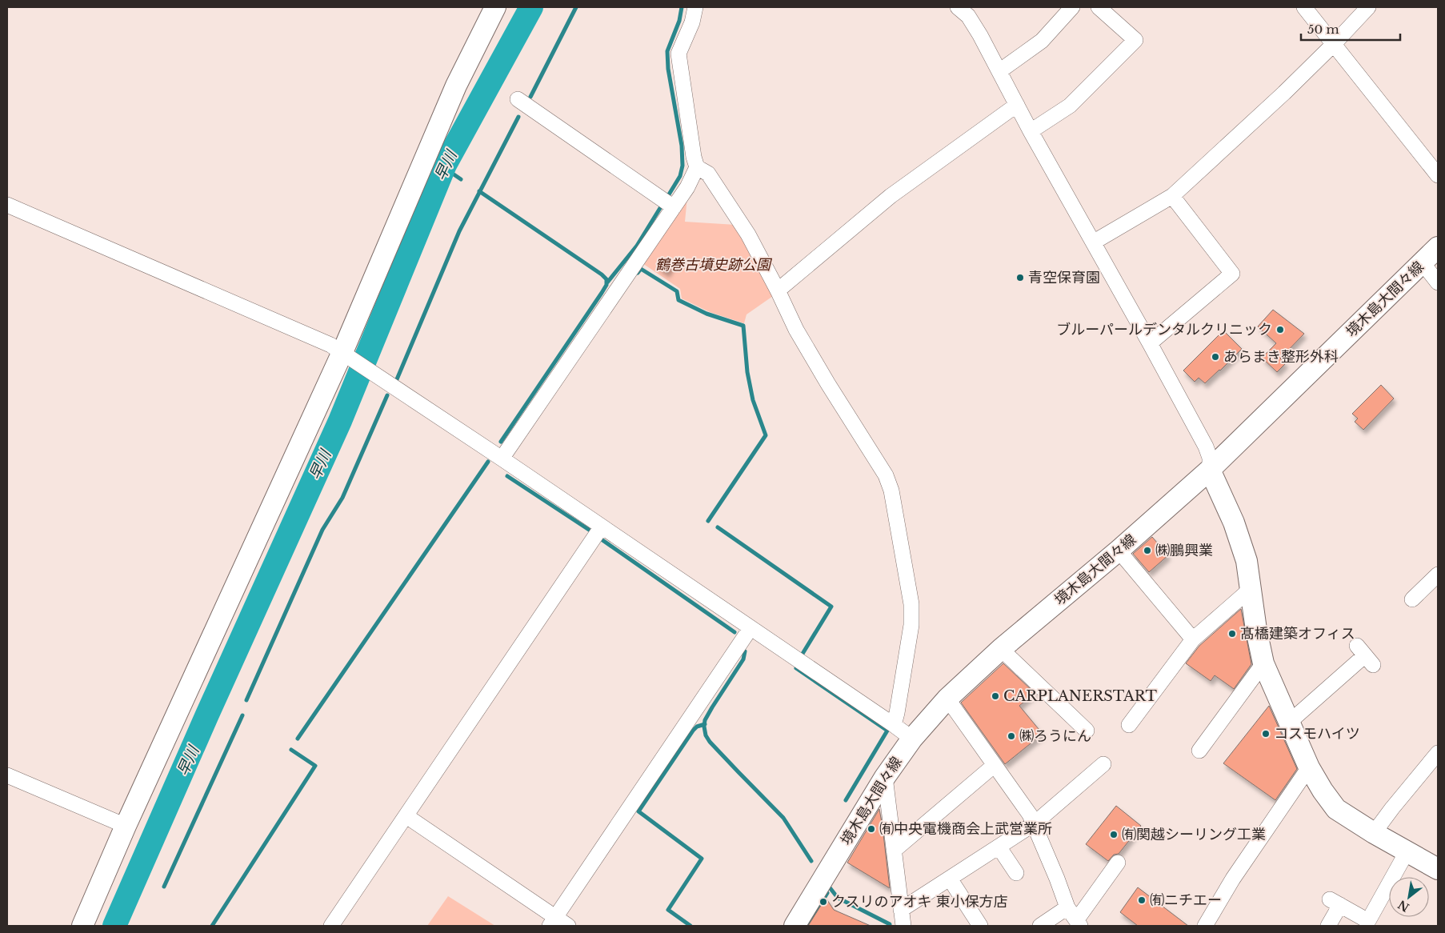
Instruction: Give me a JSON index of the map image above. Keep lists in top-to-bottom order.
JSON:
{
  "streets": {
    "street": ["境木島大間々線"]
  },
  "water": ["早川"],
  "parks": ["鶴巻古墳史跡公園"],
  "places": [
    "青空保育園",
    "ブルーパールデンタルクリニック",
    "あらまき整形外科",
    "㈱鵬興業",
    "髙橋建築オフィス",
    "CARPLANERSTART",
    "コスモハイツ",
    "㈱ろうにん",
    "㈲中央電機商会上武営業所",
    "㈲関越シーリング工業",
    "㈲ニチエー",
    "クスリのアオキ 東小保方店"
  ],
  "scale_bar": "50 m",
  "north": "bottom left"
}
